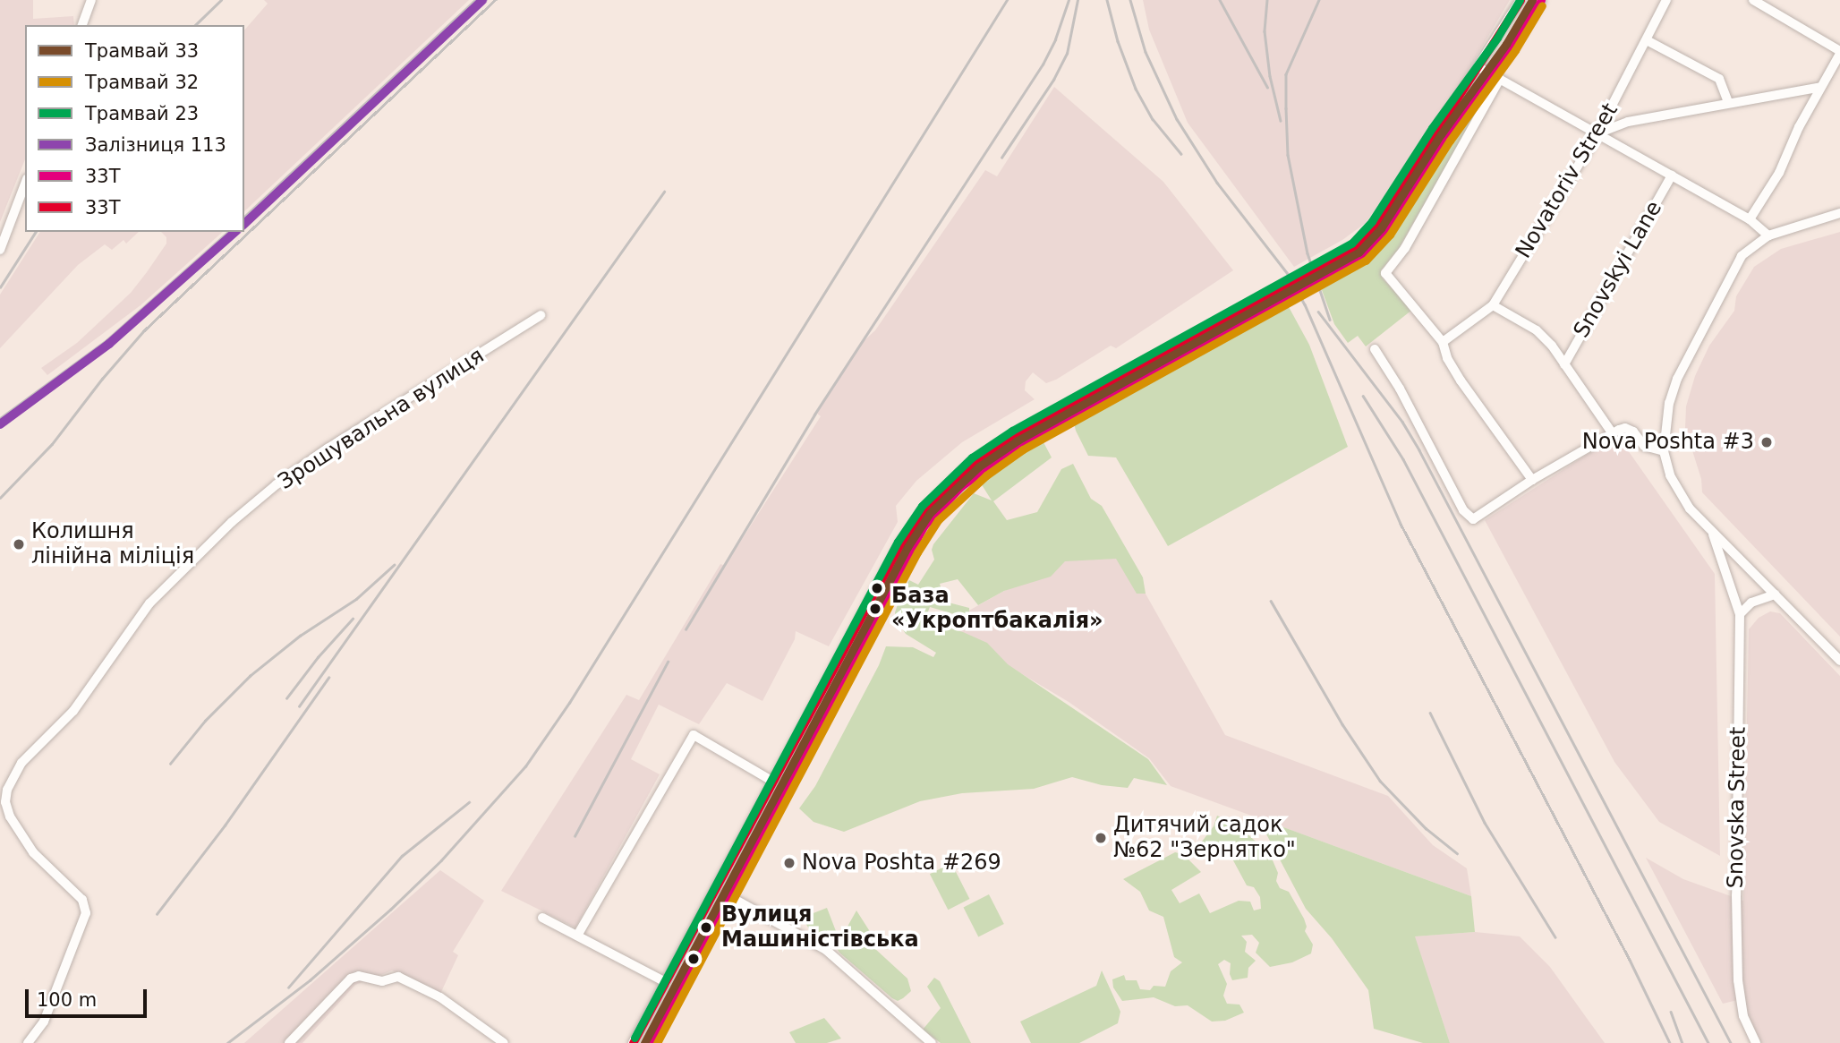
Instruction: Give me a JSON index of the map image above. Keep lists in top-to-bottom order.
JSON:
{
  "streets": {
    "street": [
      "Novatoriv Street",
      "Snovskyi Lane",
      "Зрошувальна вулиця",
      "Snovska Street"
    ]
  },
  "places": [
    "Nova Poshta #3",
    "Колишня лінійна міліція",
    "База «Укроптбакалія»",
    "Дитячий садок №62 \"Зернятко\"",
    "Nova Poshta #269",
    "Вулиця Машиністівська"
  ],
  "lines": [
    "tram line 33",
    "tram line 23",
    "rail line 113",
    "transit line 33Т",
    "transit line 33T",
    "tram line 32"
  ],
  "legend": [
    "Трамвай 33",
    "Трамвай 32",
    "Трамвай 23",
    "Залізниця 113",
    "33Т",
    "33T"
  ],
  "scale_bar": "100 m"
}
